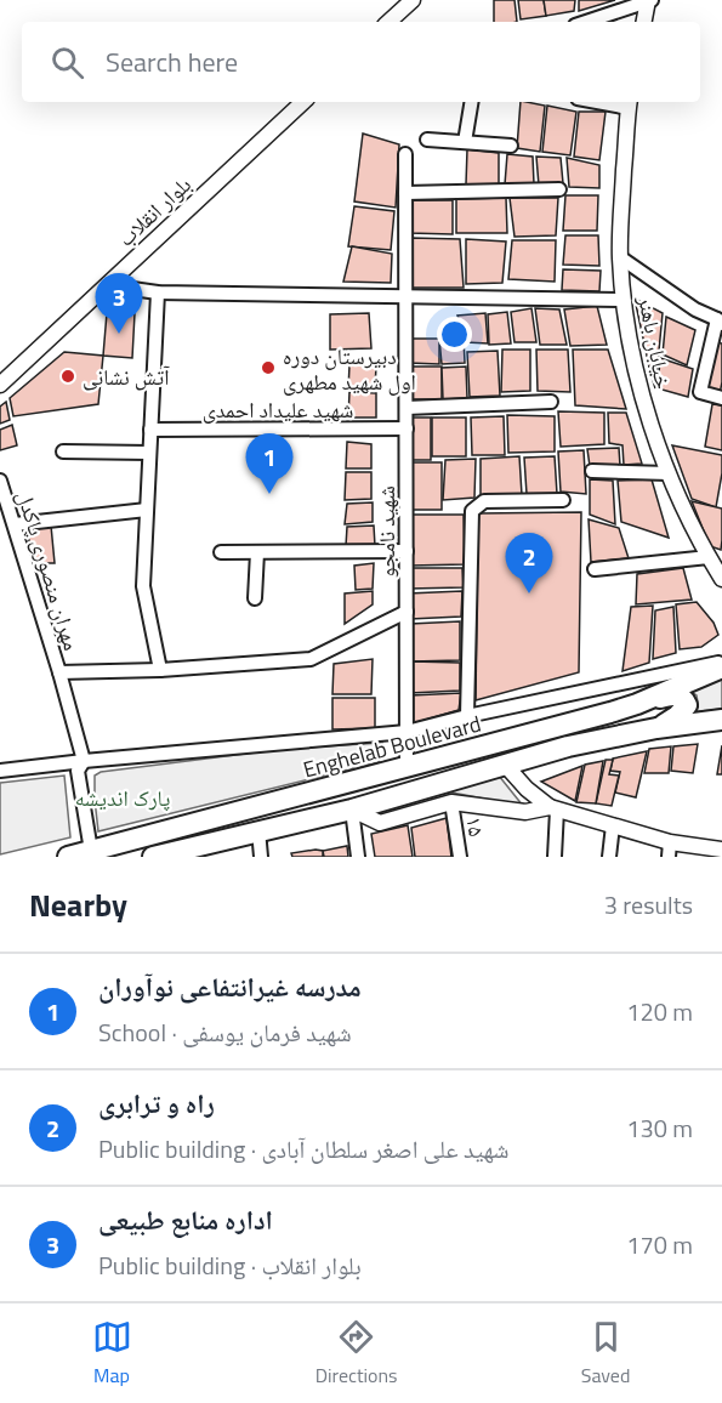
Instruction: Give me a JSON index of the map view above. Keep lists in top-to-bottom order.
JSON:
{
  "streets": {
    "main road": ["Enghelab Boulevard"],
    "street": [
      "بلوار انقلاب",
      "خیابان باهنر",
      "شهید علیداد احمدی",
      "شهید نامجو",
      "مهران منصوری پاکدل",
      "۱۵"
    ]
  },
  "crossings": [
    ["شهید علیداد احمدی", "شهید نامجو"],
    ["شهید نامجو", "مهران منصوری پاکدل"],
    ["شهید نامجو", "Enghelab Boulevard"],
    ["مهران منصوری پاکدل", "Enghelab Boulevard"]
  ],
  "parks": ["پارک اندیشه"],
  "places": ["دبیرستان دوره اول شهید مطهری", "آتش نشانی"],
  "page": {
    "search": "Search here",
    "pins": ["3", "1", "2"],
    "heading": ["Nearby", "3 results"],
    "list": [
      {
        "mark": "1",
        "name": "مدرسه غیرانتفاعی نوآوران",
        "note": "School · شهید فرمان یوسفی",
        "value": "120 m"
      },
      {
        "mark": "2",
        "name": "راه و ترابری",
        "note": "Public building · شهید علی اصغر سلطان آبادی",
        "value": "130 m"
      },
      {
        "mark": "3",
        "name": "اداره منابع طبیعی",
        "note": "Public building · بلوار انقلاب",
        "value": "170 m"
      }
    ],
    "nav": ["Map", "Directions", "Saved"]
  }
}
